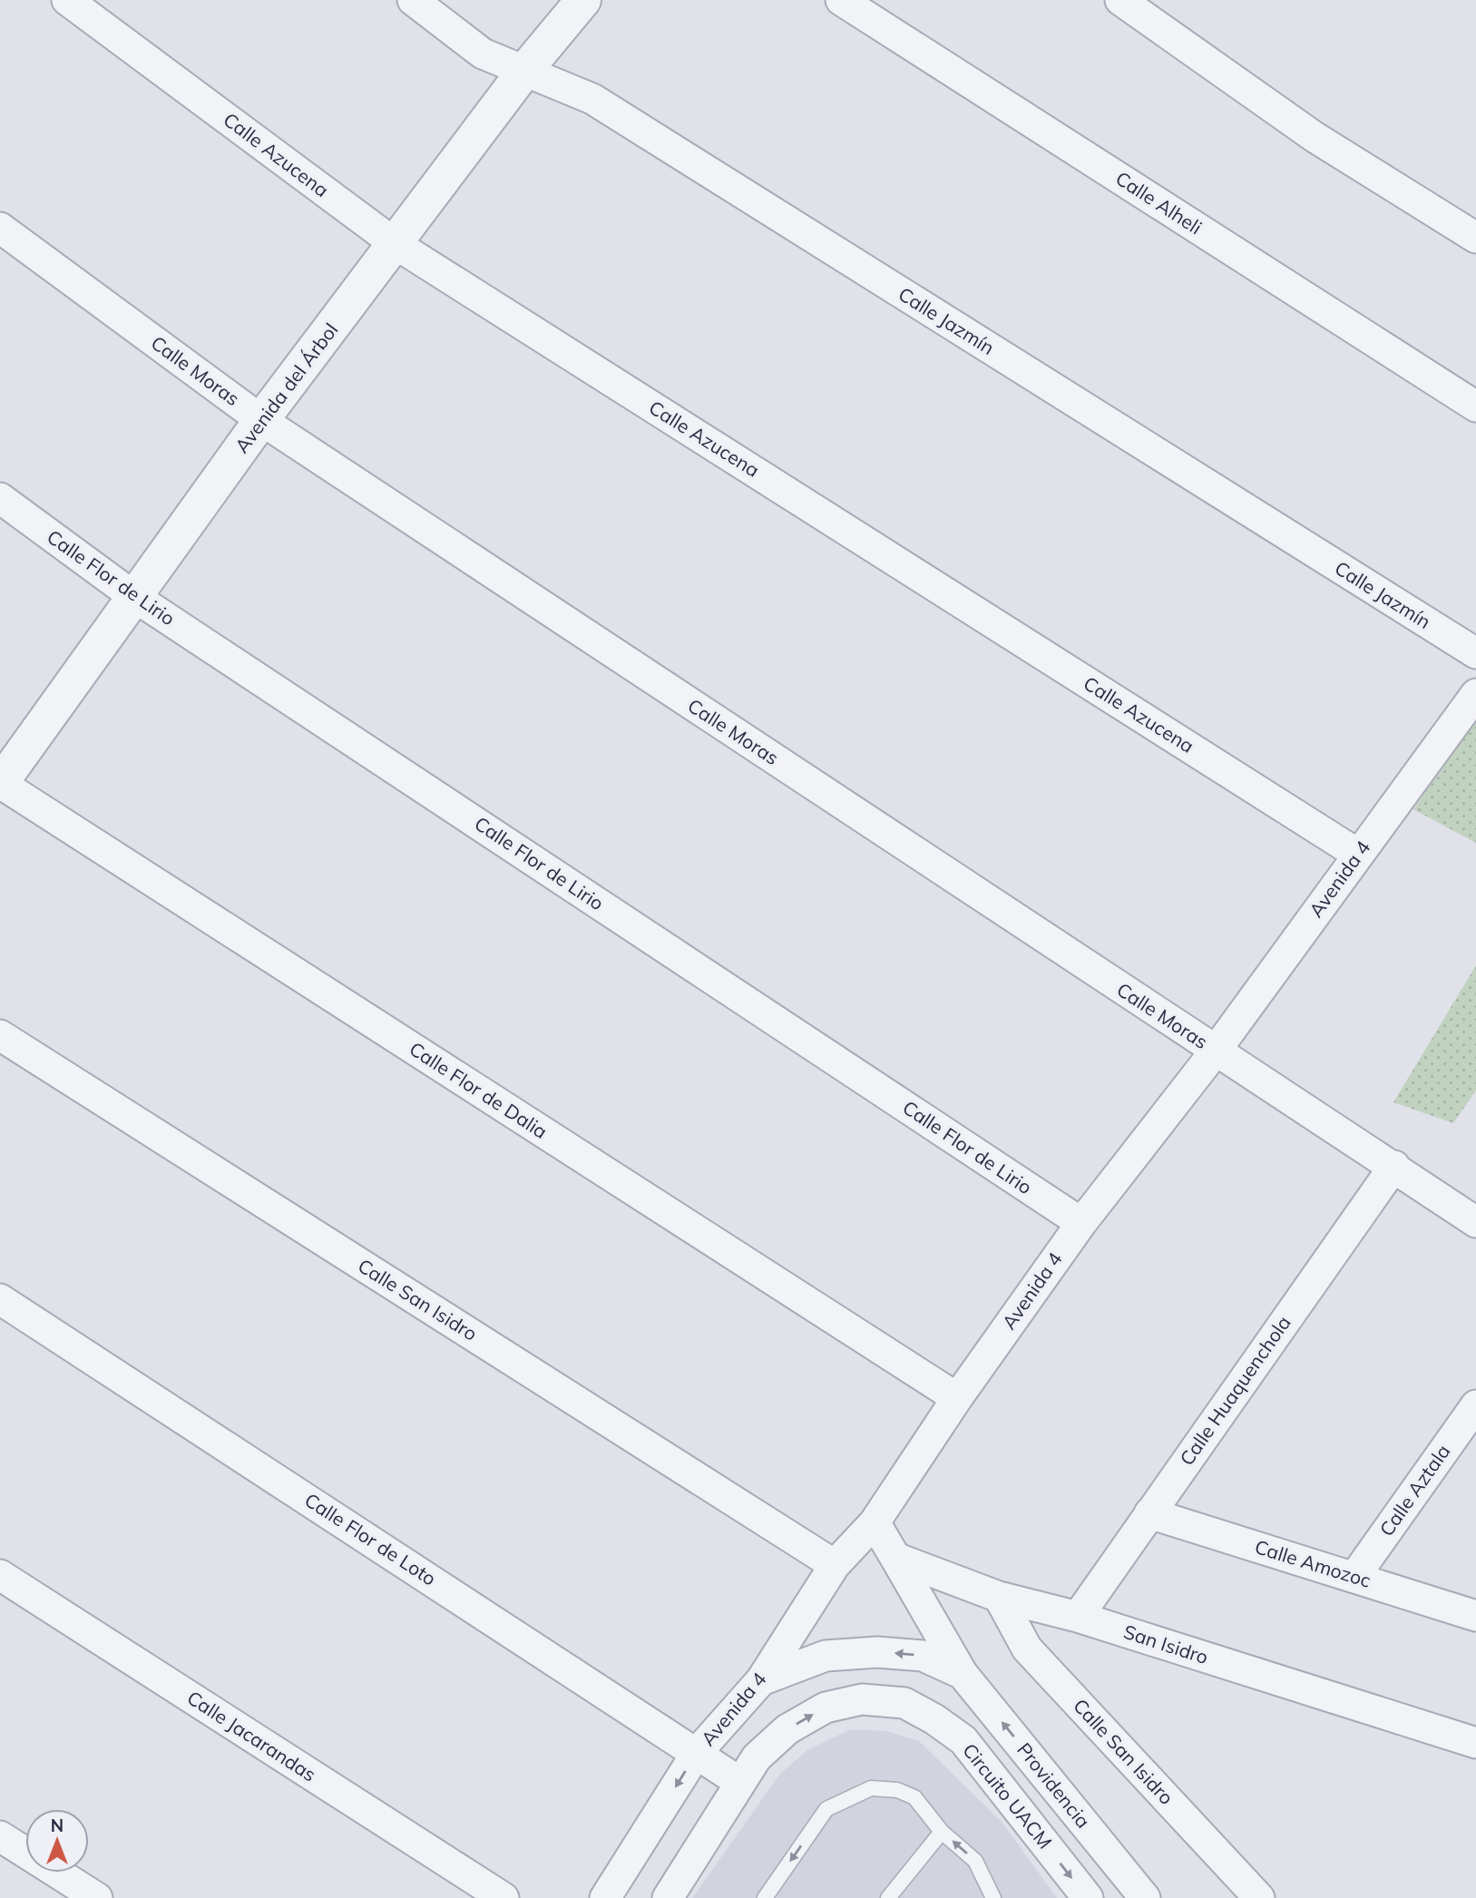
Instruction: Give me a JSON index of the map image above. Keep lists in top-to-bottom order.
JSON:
{
  "streets": {
    "street": [
      "Calle Azucena",
      "Calle Alheli",
      "Calle Jazmín",
      "Calle Moras",
      "Avenida del Árbol",
      "Calle Flor de Lirio",
      "Avenida 4",
      "Calle Flor de Dalia",
      "Calle San Isidro",
      "Calle Huaquenchola",
      "Calle Aztala",
      "Calle Flor de Loto",
      "Calle Amozoc",
      "San Isidro",
      "Calle Jacarandas",
      "Providencia",
      "Circuito UACM"
    ]
  },
  "crossings": [
    ["Calle Azucena", "Avenida del Árbol"],
    ["Calle Azucena", "Avenida 4"],
    ["Calle Jazmín", "Avenida del Árbol"],
    ["Calle Moras", "Avenida del Árbol"],
    ["Calle Moras", "Avenida 4"],
    ["Calle Moras", "Calle Huaquenchola"],
    ["Avenida del Árbol", "Calle Flor de Lirio"],
    ["Avenida del Árbol", "Calle Flor de Dalia"],
    ["Calle Flor de Lirio", "Avenida 4"],
    ["Avenida 4", "Calle Flor de Dalia"],
    ["Avenida 4", "Calle San Isidro"],
    ["Avenida 4", "Calle Flor de Loto"],
    ["Avenida 4", "Providencia"],
    ["Calle San Isidro", "San Isidro"],
    ["Calle Huaquenchola", "Calle Amozoc"],
    ["Calle Huaquenchola", "San Isidro"],
    ["Calle Aztala", "Calle Amozoc"],
    ["Calle Flor de Loto", "Circuito UACM"],
    ["San Isidro", "Providencia"]
  ],
  "one_way": ["Providencia"],
  "north": "top"
}
